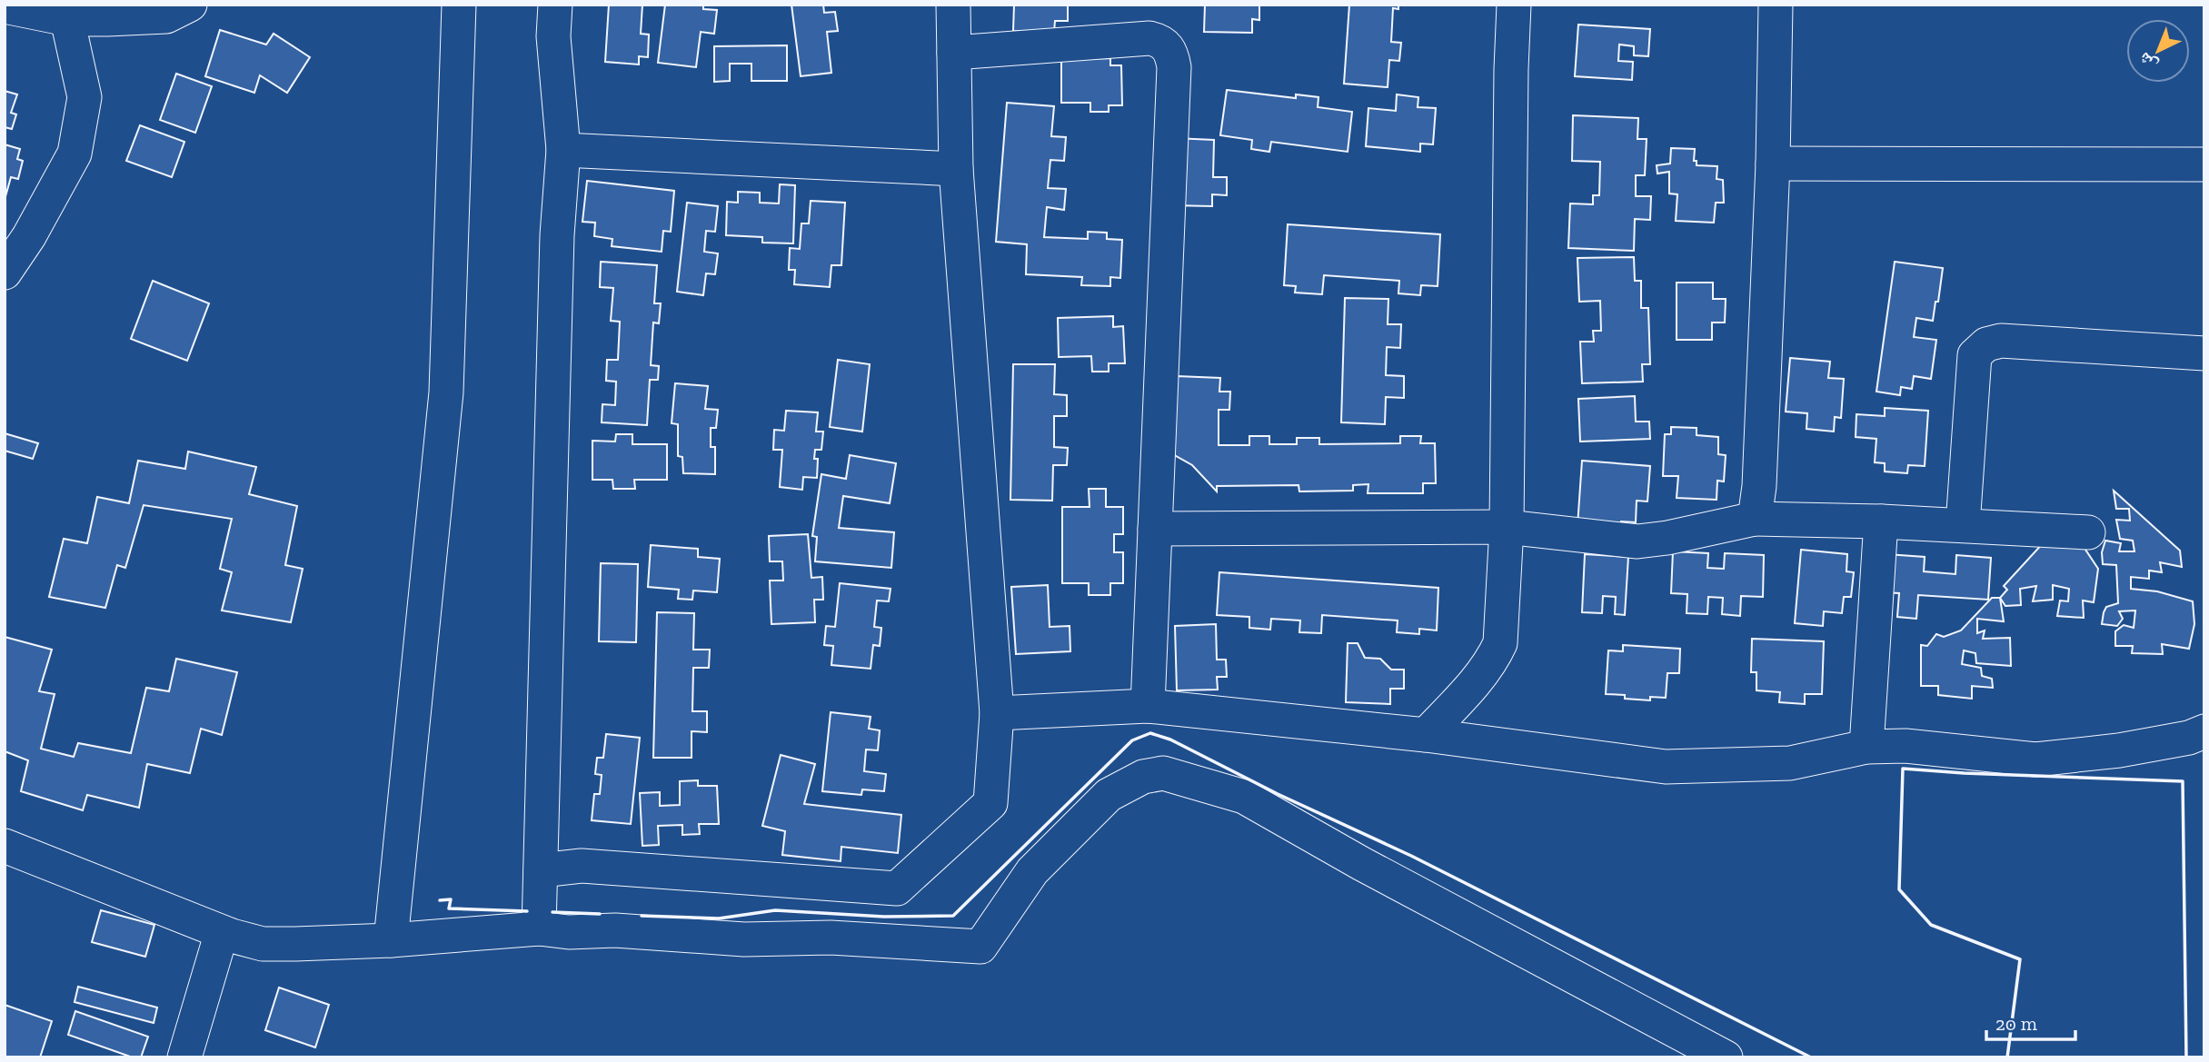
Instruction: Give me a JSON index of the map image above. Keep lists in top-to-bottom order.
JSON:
{
  "scale_bar": "20 m",
  "north": "bottom left"
}
